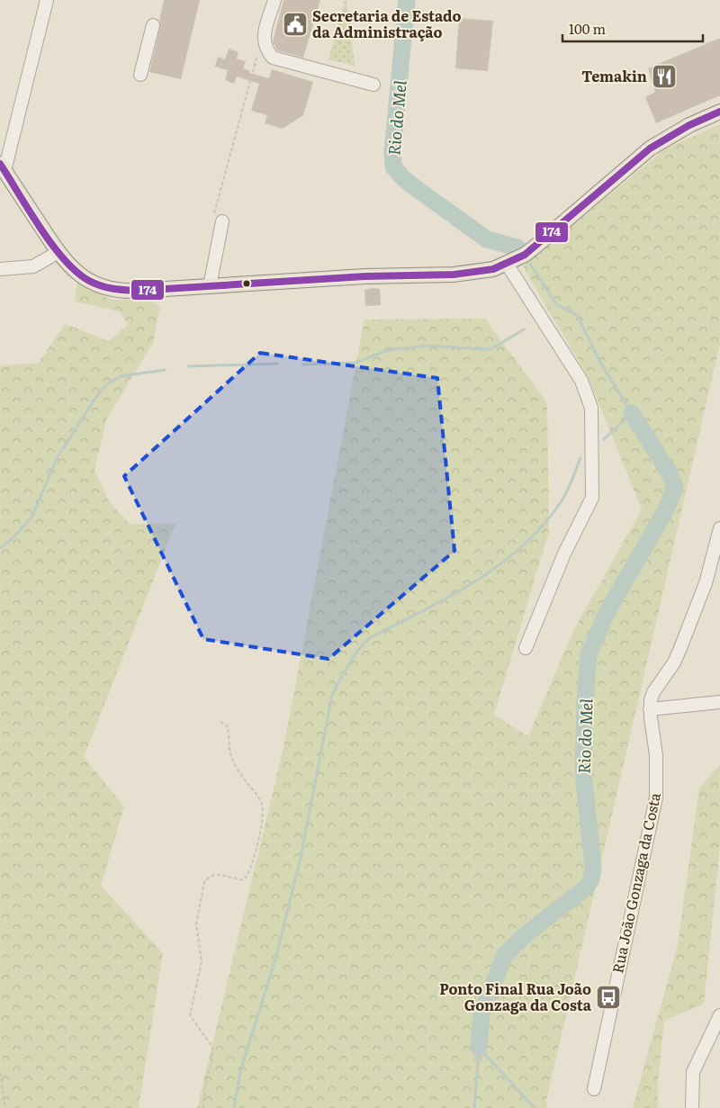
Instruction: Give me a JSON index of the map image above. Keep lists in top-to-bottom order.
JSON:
{
  "streets": {
    "street": ["Rua João Gonzaga da Costa"]
  },
  "water": ["Rio do Mel"],
  "places": {
    "public building": ["Secretaria de Estado da Administração"],
    "restaurant": ["Temakin"],
    "bus stop": ["Ponto Final Rua João Gonzaga da Costa"]
  },
  "lines": ["transit line 174"],
  "scale_bar": "100 m"
}
